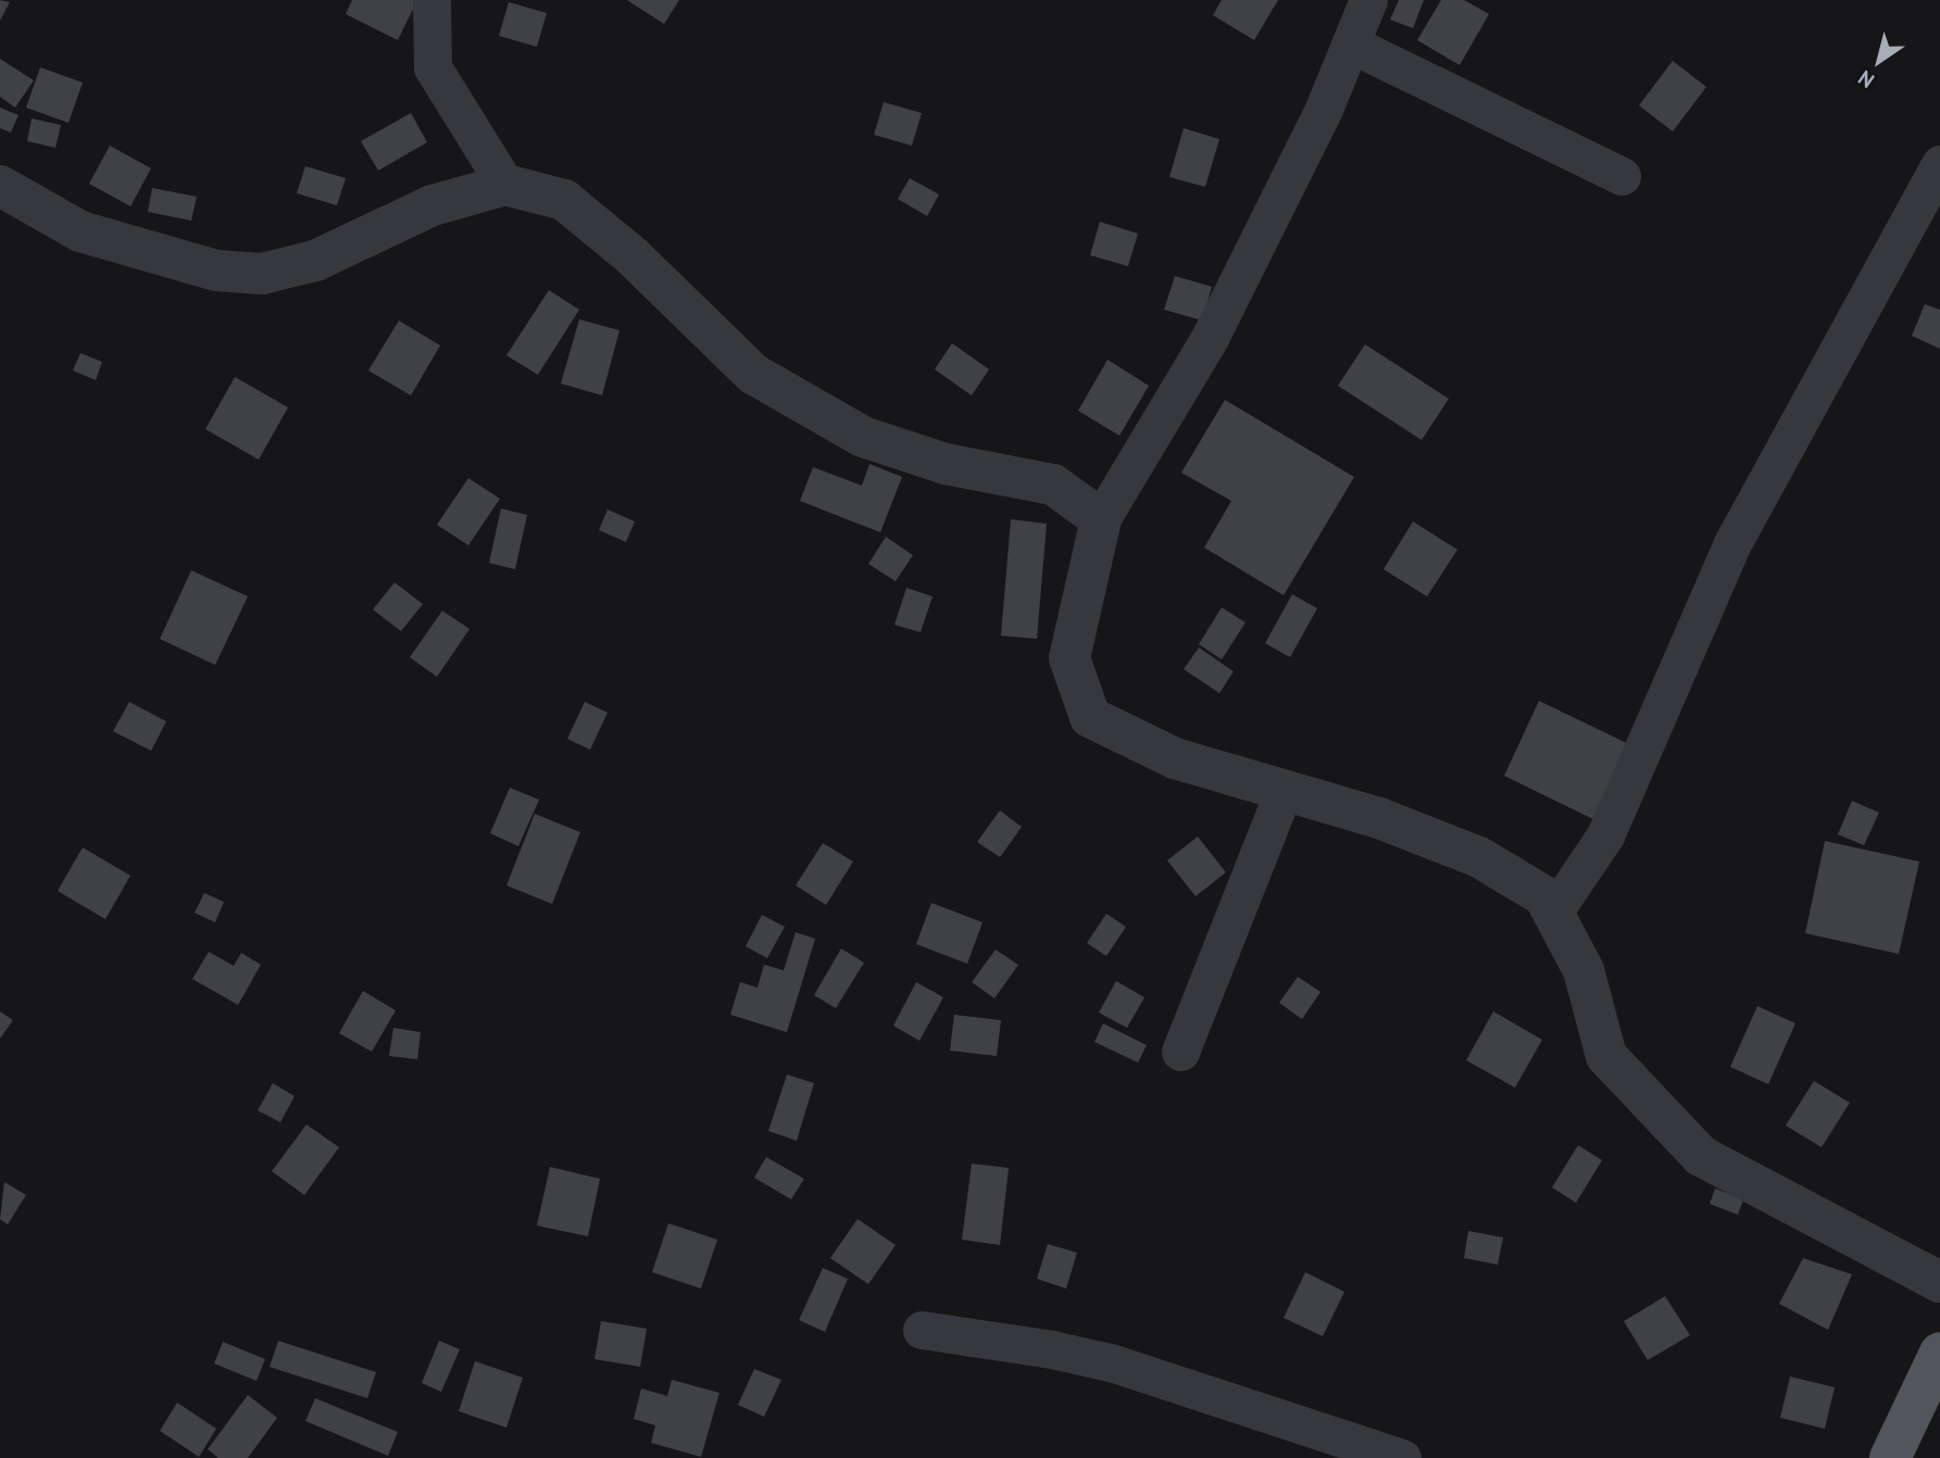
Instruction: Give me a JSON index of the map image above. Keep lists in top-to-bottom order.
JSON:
{
  "north": "bottom left"
}
